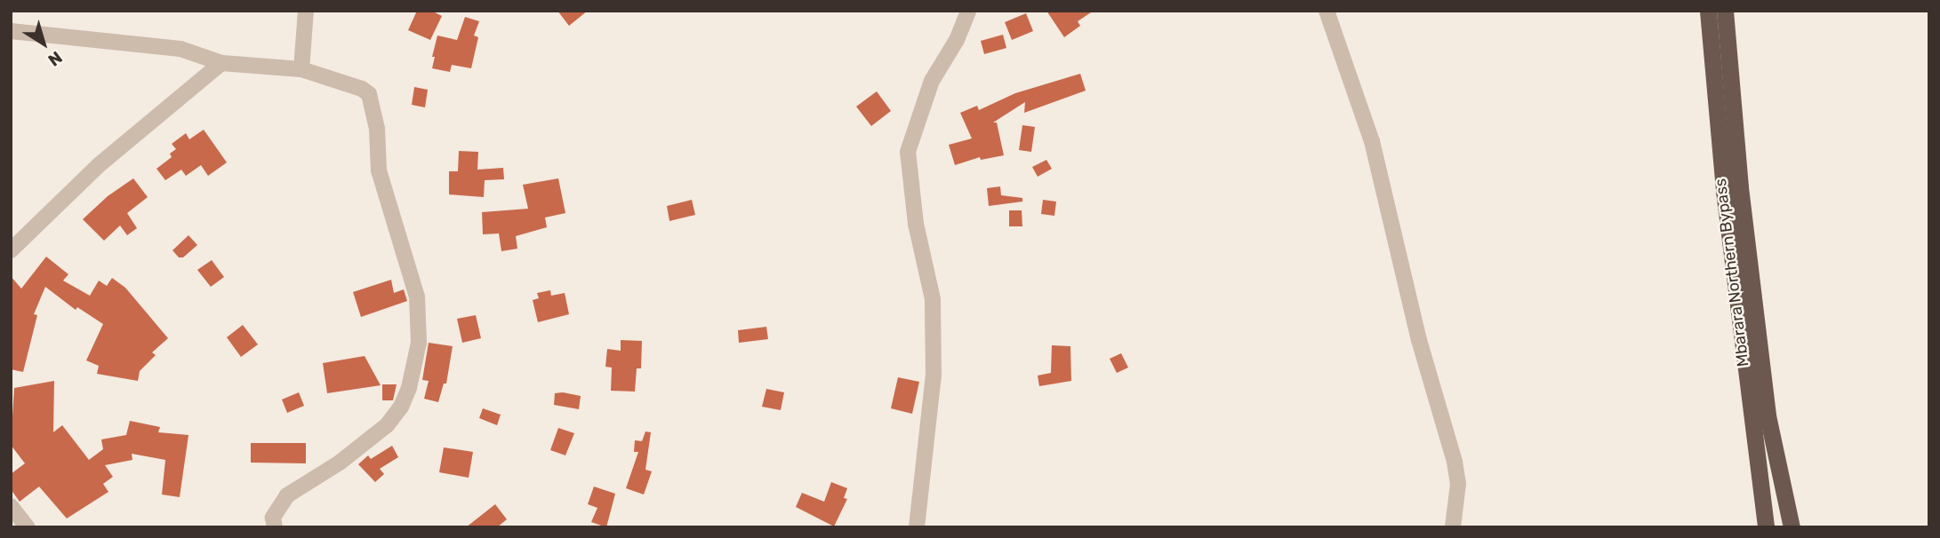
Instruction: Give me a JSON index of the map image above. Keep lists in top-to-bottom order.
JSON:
{
  "streets": {
    "highway": ["Mbarara Northern Bypass"]
  },
  "north": "bottom right"
}
